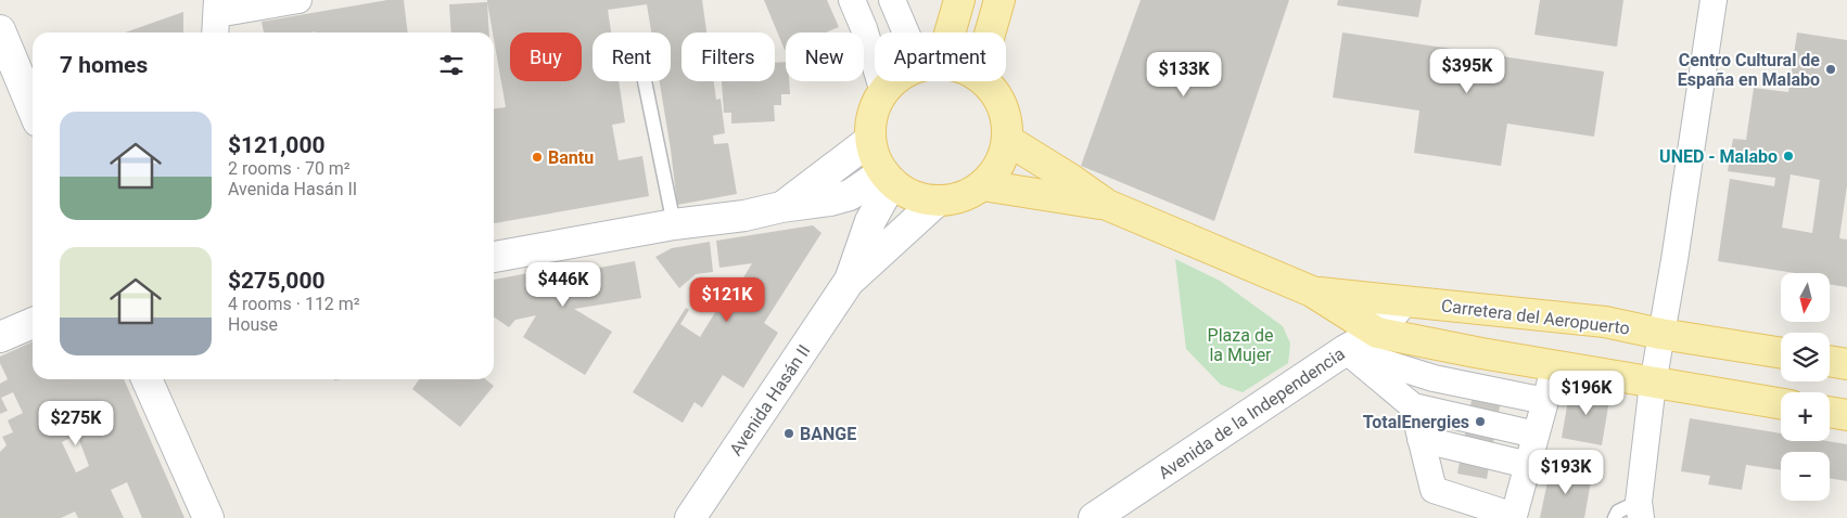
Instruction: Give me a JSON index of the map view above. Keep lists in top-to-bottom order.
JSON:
{
  "streets": {
    "main road": ["Carretera del Aeropuerto", "Avenida Hasán II", "Avenida de la Independencia"]
  },
  "crossings": [
    ["Carretera del Aeropuerto", "Avenida de la Independencia"]
  ],
  "parks": ["Plaza de la Mujer"],
  "places": [
    "Centro Cultural de España en Malabo",
    "UNED - Malabo",
    "Bantu",
    "TotalEnergies",
    "BANGE"
  ],
  "north": "bottom",
  "page": {
    "chip": [
      "Buy",
      "Rent",
      "Filters",
      "New",
      "Apartment"
    ],
    "heading": "7 homes",
    "price": [
      "$395K",
      "$133K",
      "$446K",
      "$121K",
      "$196K",
      "$275K",
      "$193K"
    ],
    "list": [
      {
        "name": "$121,000",
        "note": "2 rooms · 70 m² · Avenida Hasán II"
      },
      {
        "name": "$275,000",
        "note": "4 rooms · 112 m² · House"
      }
    ],
    "map_buttons": ["+", "−"]
  }
}
